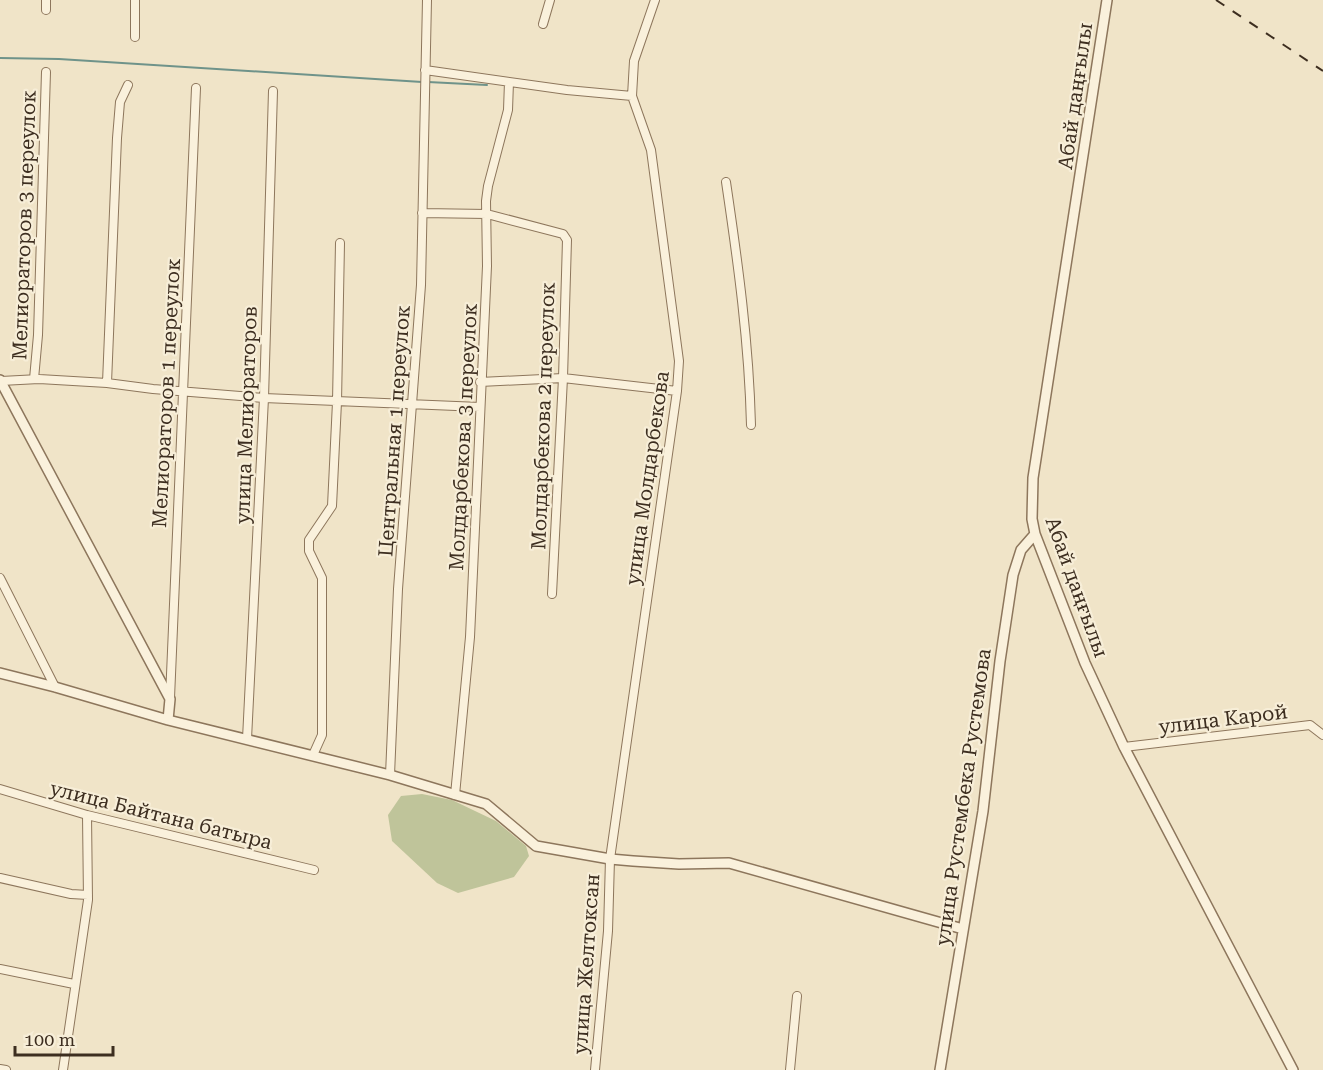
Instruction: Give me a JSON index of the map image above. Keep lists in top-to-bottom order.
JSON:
{
  "streets": {
    "street": [
      "Абай даңғылы",
      "Мелиораторов 3 переулок",
      "Мелиораторов 1 переулок",
      "улица Мелиораторов",
      "Молдарбекова 2 переулок",
      "Центральная 1 переулок",
      "Молдарбекова 3 переулок",
      "улица Молдарбекова",
      "улица Карой",
      "улица Рустембека Рустемова",
      "улица Байтана батыра",
      "улица Желтоксан"
    ]
  },
  "crossings": [
    ["Абай даңғылы", "улица Карой"],
    ["Абай даңғылы", "улица Рустембека Рустемова"],
    ["Молдарбекова 2 переулок", "Молдарбекова 3 переулок"],
    ["улица Молдарбекова", "улица Желтоксан"]
  ],
  "scale_bar": "100 m"
}
